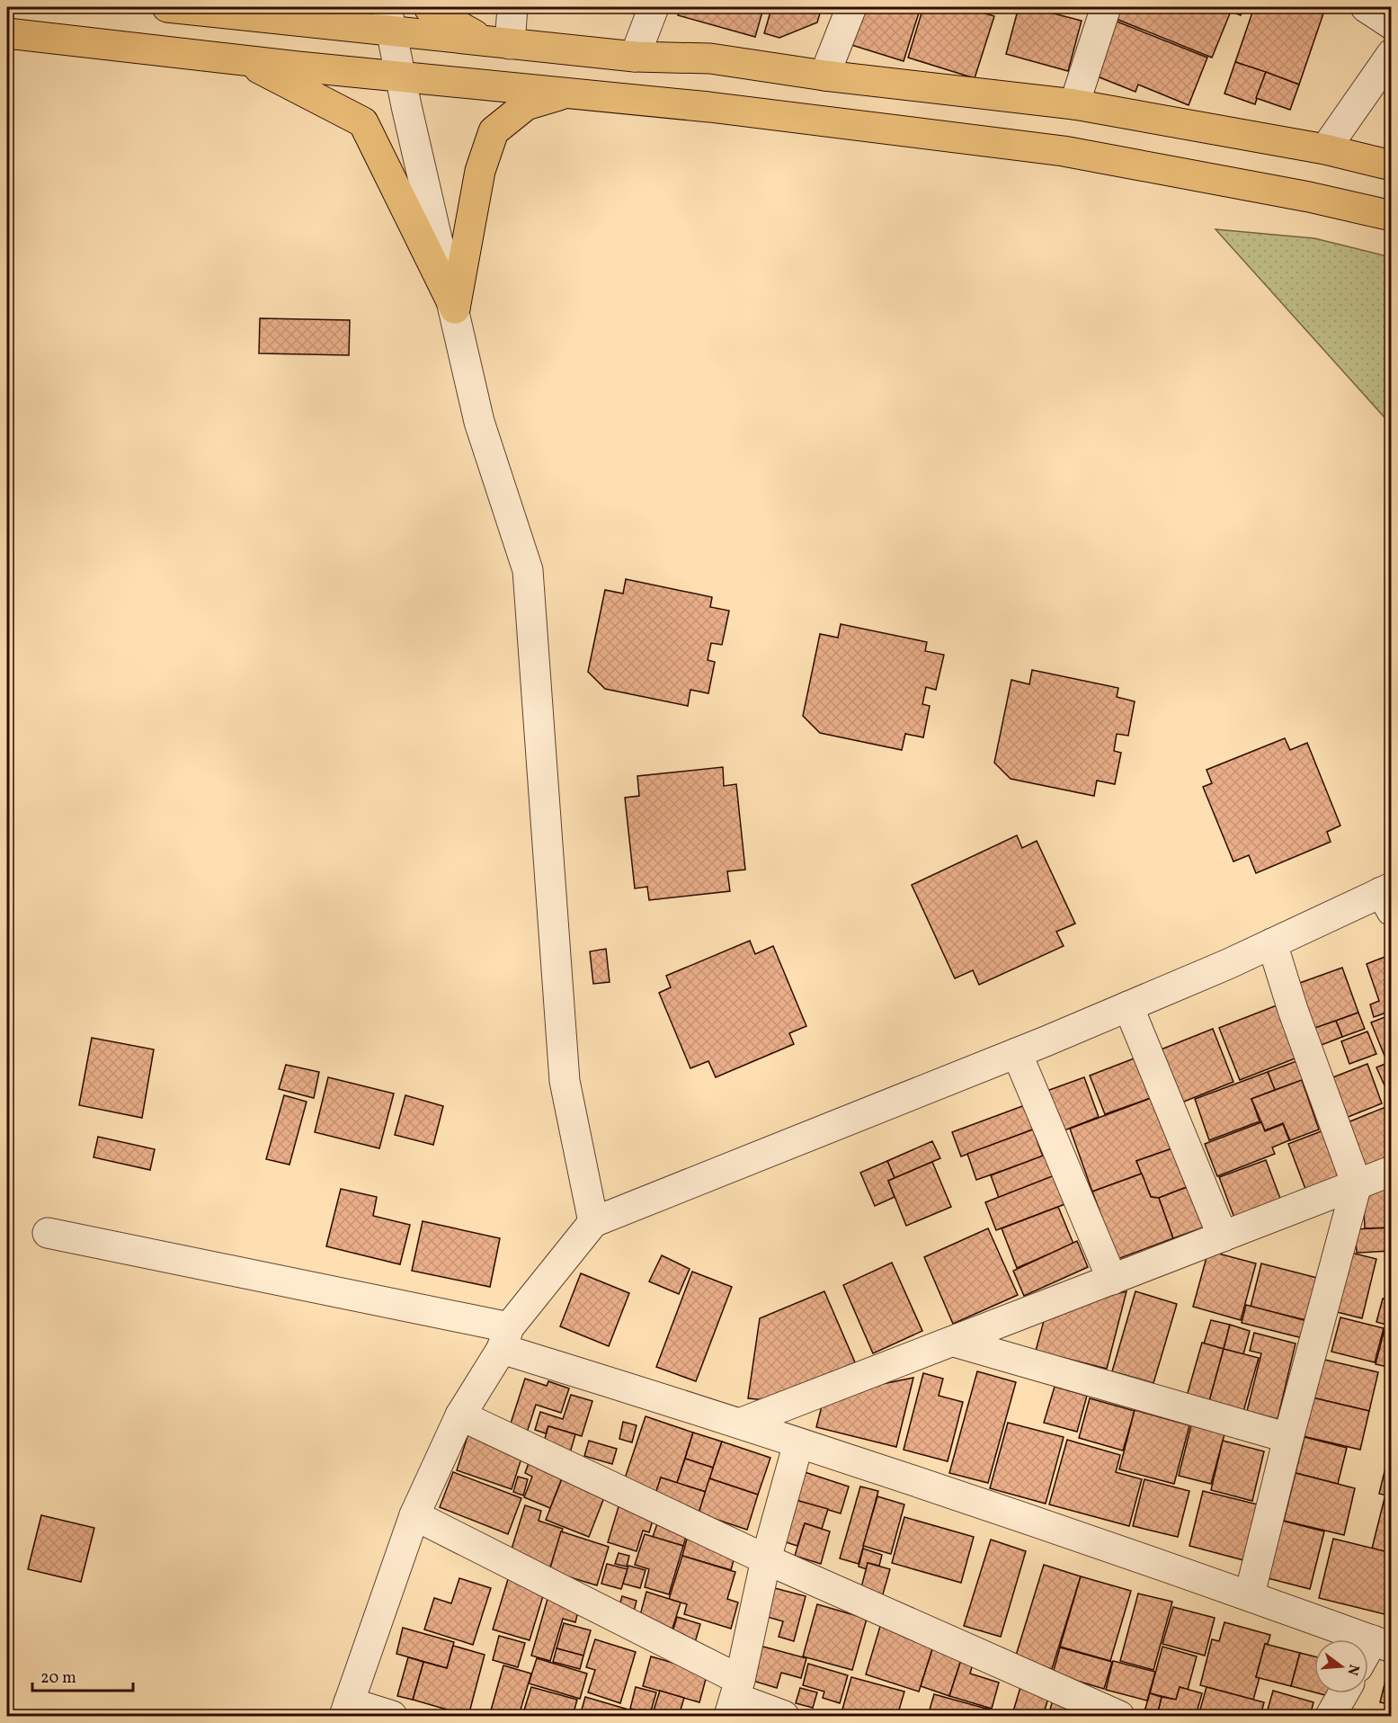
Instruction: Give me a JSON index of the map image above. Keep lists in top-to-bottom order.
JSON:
{
  "scale_bar": "20 m",
  "north": "right"
}
